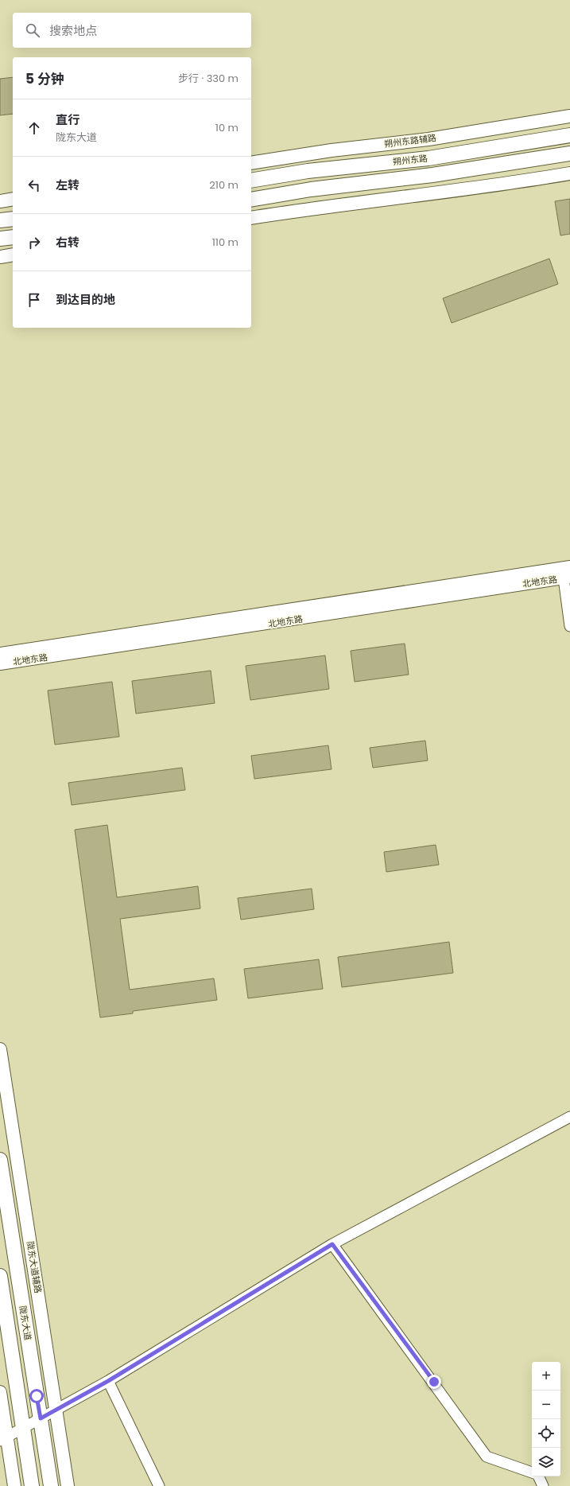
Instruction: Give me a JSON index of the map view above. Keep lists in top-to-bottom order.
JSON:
{
  "streets": {
    "main road": ["朔州东路", "陇东大道"],
    "street": ["朔州东路辅路", "北地东路", "陇东大道辅路"]
  },
  "page": {
    "search": "搜索地点",
    "heading": ["5 分钟", "步行 · 330 m"],
    "list": [
      ["直行", "陇东大道", "10 m"],
      ["左转", "210 m"],
      ["右转", "110 m"],
      "到达目的地"
    ],
    "map_buttons": ["+", "−"]
  }
}
